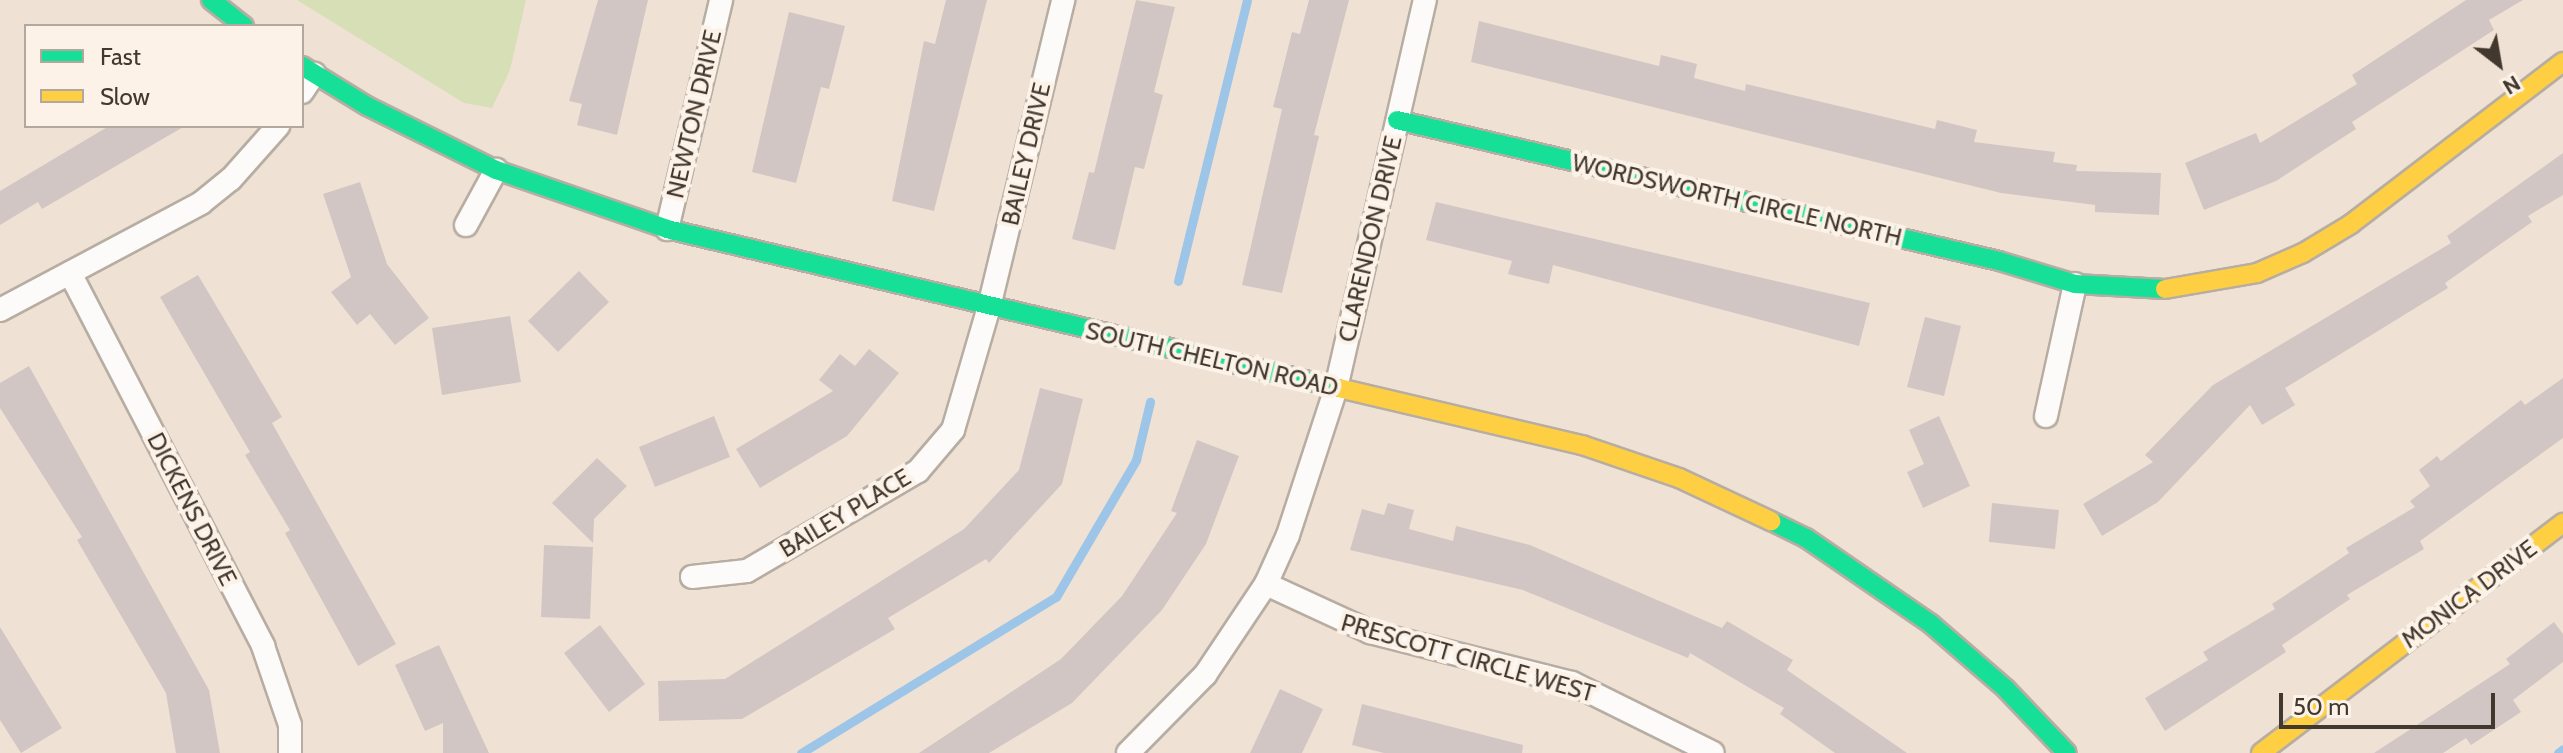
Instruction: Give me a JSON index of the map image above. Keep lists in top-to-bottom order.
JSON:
{
  "streets": {
    "main road": ["WORDSWORTH CIRCLE NORTH", "SOUTH CHELTON ROAD", "MONICA DRIVE"],
    "street": [
      "NEWTON DRIVE",
      "BAILEY DRIVE",
      "CLARENDON DRIVE",
      "DICKENS DRIVE",
      "BAILEY PLACE",
      "PRESCOTT CIRCLE WEST"
    ]
  },
  "crossings": [
    ["NEWTON DRIVE", "SOUTH CHELTON ROAD"],
    ["BAILEY DRIVE", "SOUTH CHELTON ROAD"],
    ["BAILEY DRIVE", "BAILEY PLACE"],
    ["WORDSWORTH CIRCLE NORTH", "CLARENDON DRIVE"],
    ["CLARENDON DRIVE", "SOUTH CHELTON ROAD"],
    ["CLARENDON DRIVE", "PRESCOTT CIRCLE WEST"],
    ["SOUTH CHELTON ROAD", "BAILEY PLACE"]
  ],
  "legend": ["Fast", "Slow"],
  "scale_bar": "50 m",
  "north": "bottom right"
}
